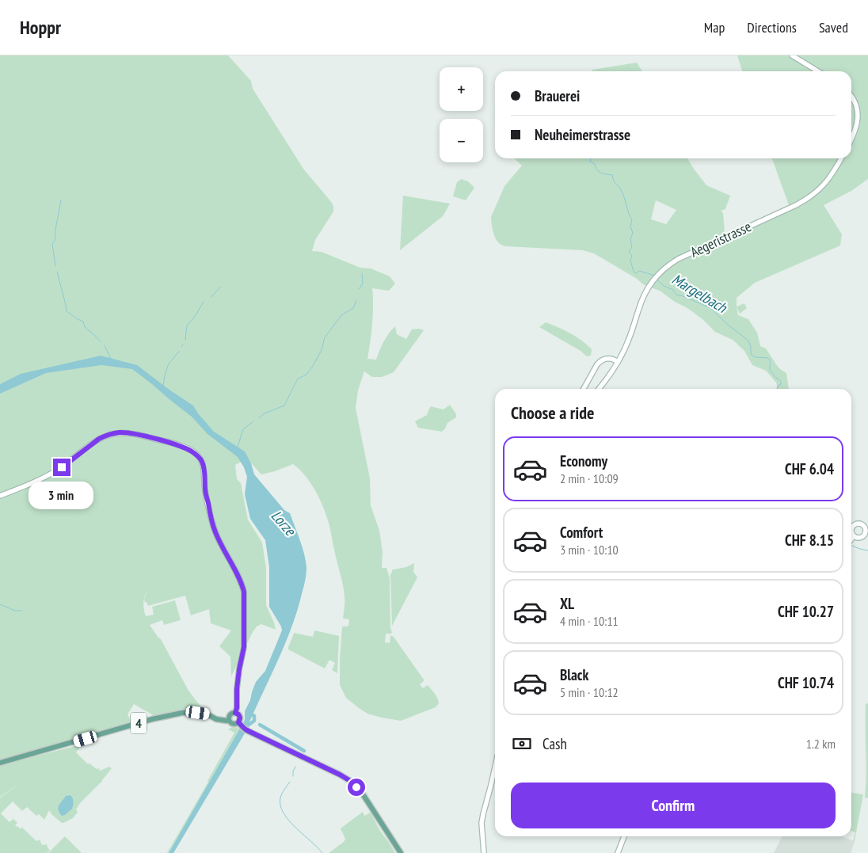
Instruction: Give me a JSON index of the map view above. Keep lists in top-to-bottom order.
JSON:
{
  "streets": {
    "main road": ["4"],
    "street": ["Aegeristrasse"]
  },
  "water": ["Margelbach", "Lorze"],
  "page": {
    "header": "Hoppr",
    "nav": ["Map", "Directions", "Saved"],
    "map_buttons": ["+", "−"],
    "banner": ["Brauerei", "Neuheimerstrasse"],
    "heading": "Choose a ride",
    "list": [
      {
        "name": "Economy",
        "note": "2 min · 10:09",
        "value": "CHF 6.04"
      },
      {
        "name": "Comfort",
        "note": "3 min · 10:10",
        "value": "CHF 8.15"
      },
      {
        "name": "XL",
        "note": "4 min · 10:11",
        "value": "CHF 10.27"
      },
      {
        "name": "Black",
        "note": "5 min · 10:12",
        "value": "CHF 10.74"
      }
    ],
    "bubble": "3 min",
    "pay": ["Cash", "1.2 km"],
    "buttons": "Confirm"
  }
}
